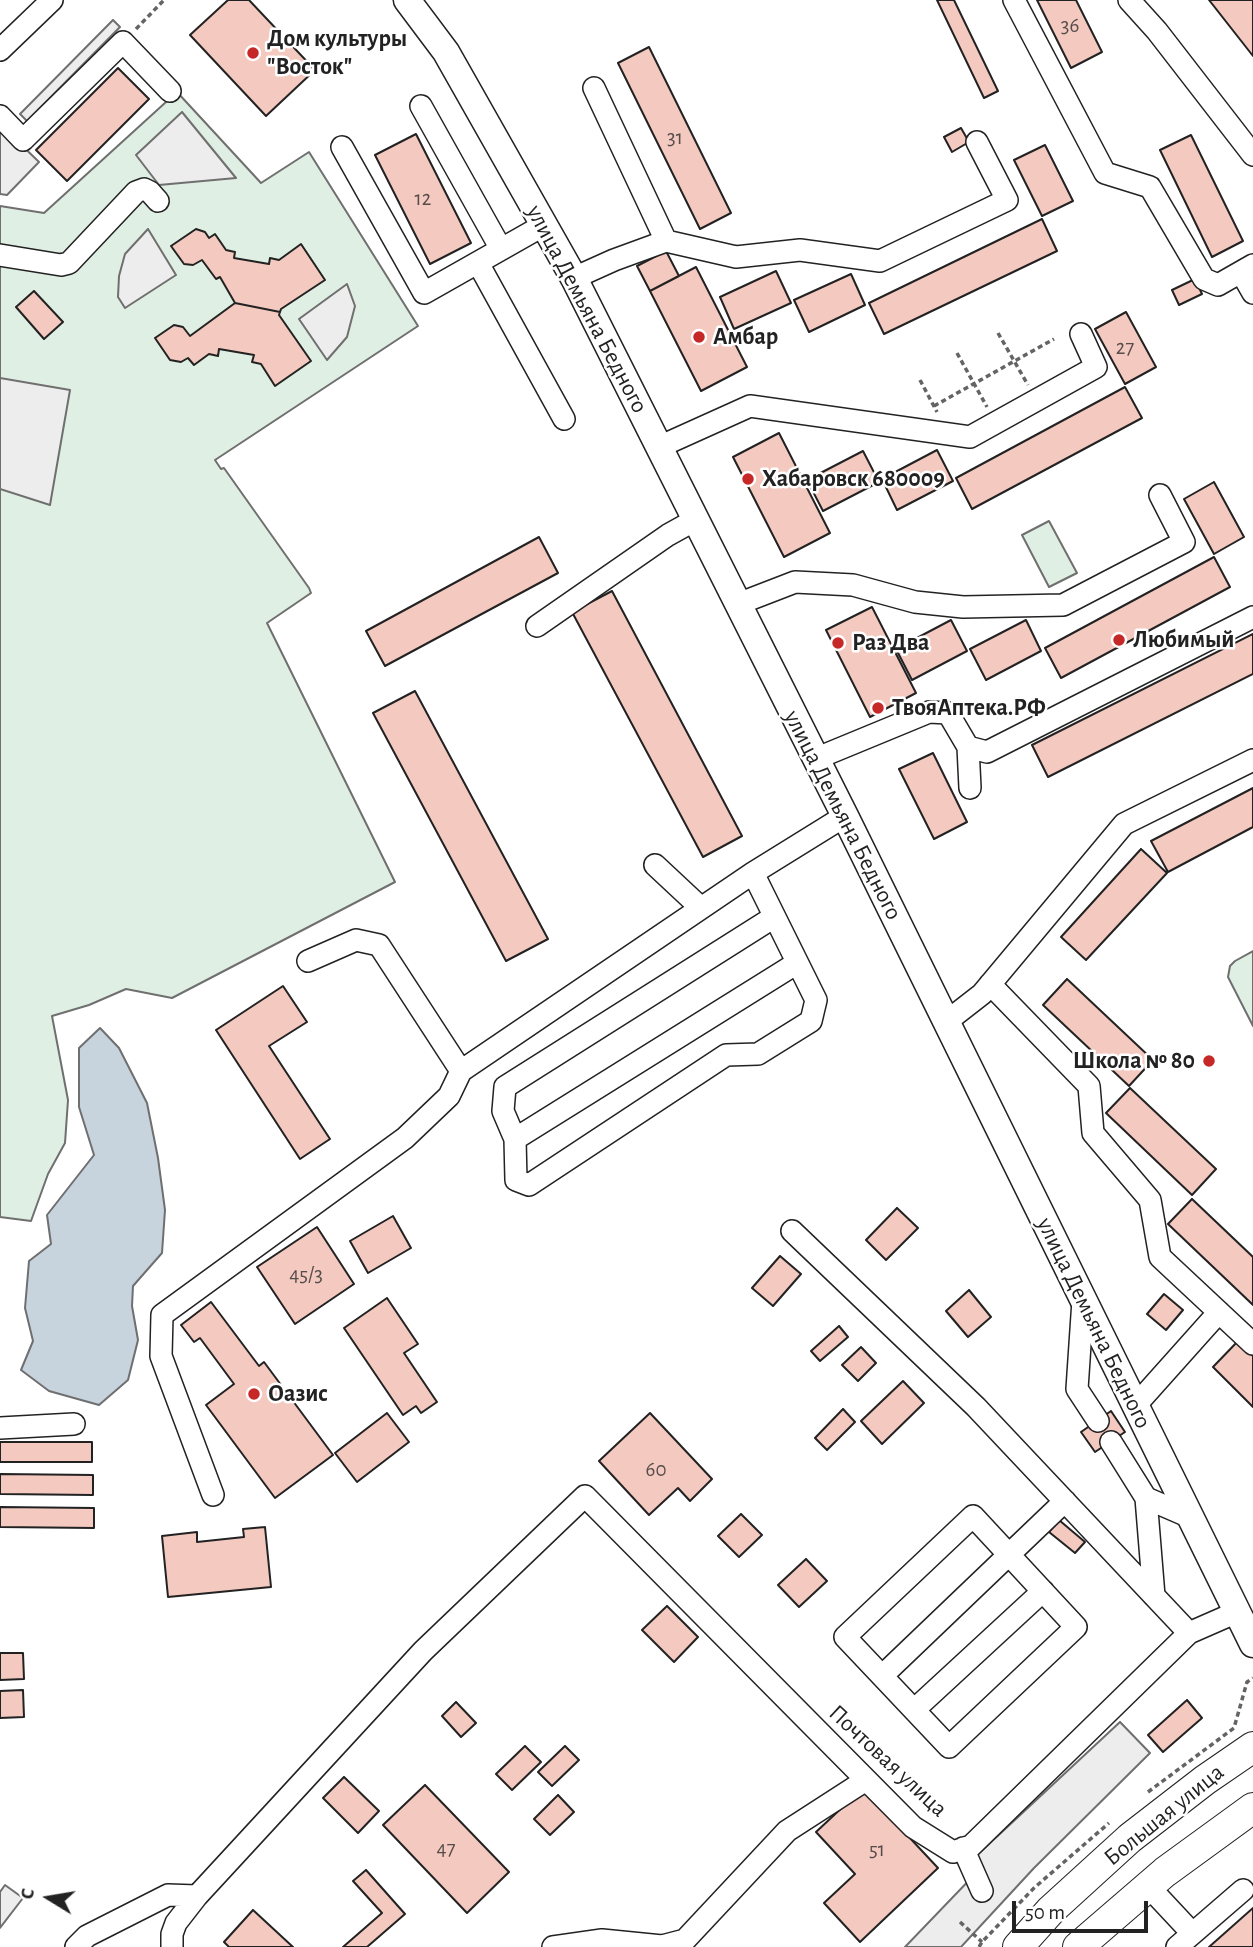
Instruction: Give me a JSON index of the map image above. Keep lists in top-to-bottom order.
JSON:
{
  "streets": {
    "highway": ["Большая улица"],
    "main road": ["улица Демьяна Бедного"],
    "street": ["Почтовая улица"]
  },
  "places": [
    "Дом культуры \"Восток\"",
    "Амбар",
    "Хабаровск 680009",
    "Любимый",
    "Раз Два",
    "ТвояАптека.РФ",
    "Школа № 80",
    "Оазис"
  ],
  "house_numbers": [
    "36",
    "31",
    "12",
    "27",
    "45/3",
    "60",
    "47",
    "51"
  ],
  "scale_bar": "50 m",
  "north": "left"
}
